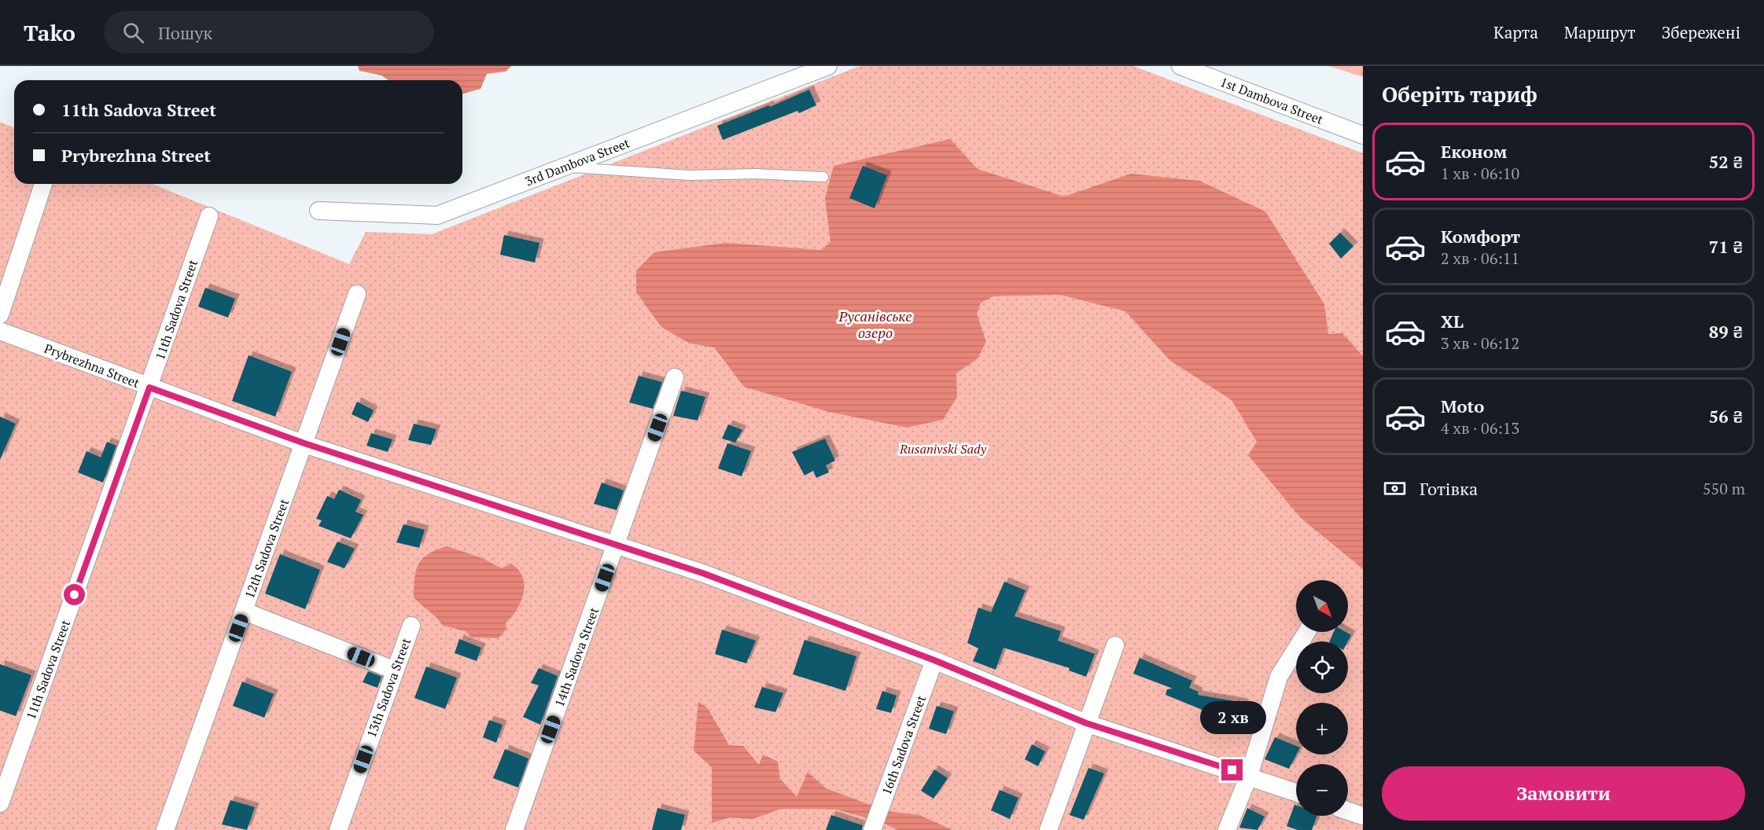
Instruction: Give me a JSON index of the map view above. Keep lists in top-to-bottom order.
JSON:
{
  "streets": {
    "street": [
      "1st Dambova Street",
      "3rd Dambova Street",
      "11th Sadova Street",
      "Prybrezhna Street",
      "12th Sadova Street",
      "14th Sadova Street",
      "13th Sadova Street",
      "16th Sadova Street"
    ]
  },
  "crossings": [
    ["11th Sadova Street", "Prybrezhna Street"],
    ["Prybrezhna Street", "12th Sadova Street"],
    ["Prybrezhna Street", "14th Sadova Street"],
    ["Prybrezhna Street", "16th Sadova Street"]
  ],
  "water": ["Русанівське озеро"],
  "parks": ["Rusanivski Sady"],
  "north": "bottom right",
  "page": {
    "header": "Tako",
    "search": "Пошук",
    "nav": ["Карта", "Маршрут", "Збережені"],
    "heading": "Оберіть тариф",
    "banner": ["11th Sadova Street", "Prybrezhna Street"],
    "list": [
      {
        "name": "Економ",
        "note": "1 хв · 06:10",
        "value": "52 ₴"
      },
      {
        "name": "Комфорт",
        "note": "2 хв · 06:11",
        "value": "71 ₴"
      },
      {
        "name": "XL",
        "note": "3 хв · 06:12",
        "value": "89 ₴"
      },
      {
        "name": "Moto",
        "note": "4 хв · 06:13",
        "value": "56 ₴"
      }
    ],
    "pay": ["Готівка", "550 m"],
    "map_buttons": ["+", "−"],
    "bubble": "2 хв",
    "buttons": "Замовити"
  }
}
